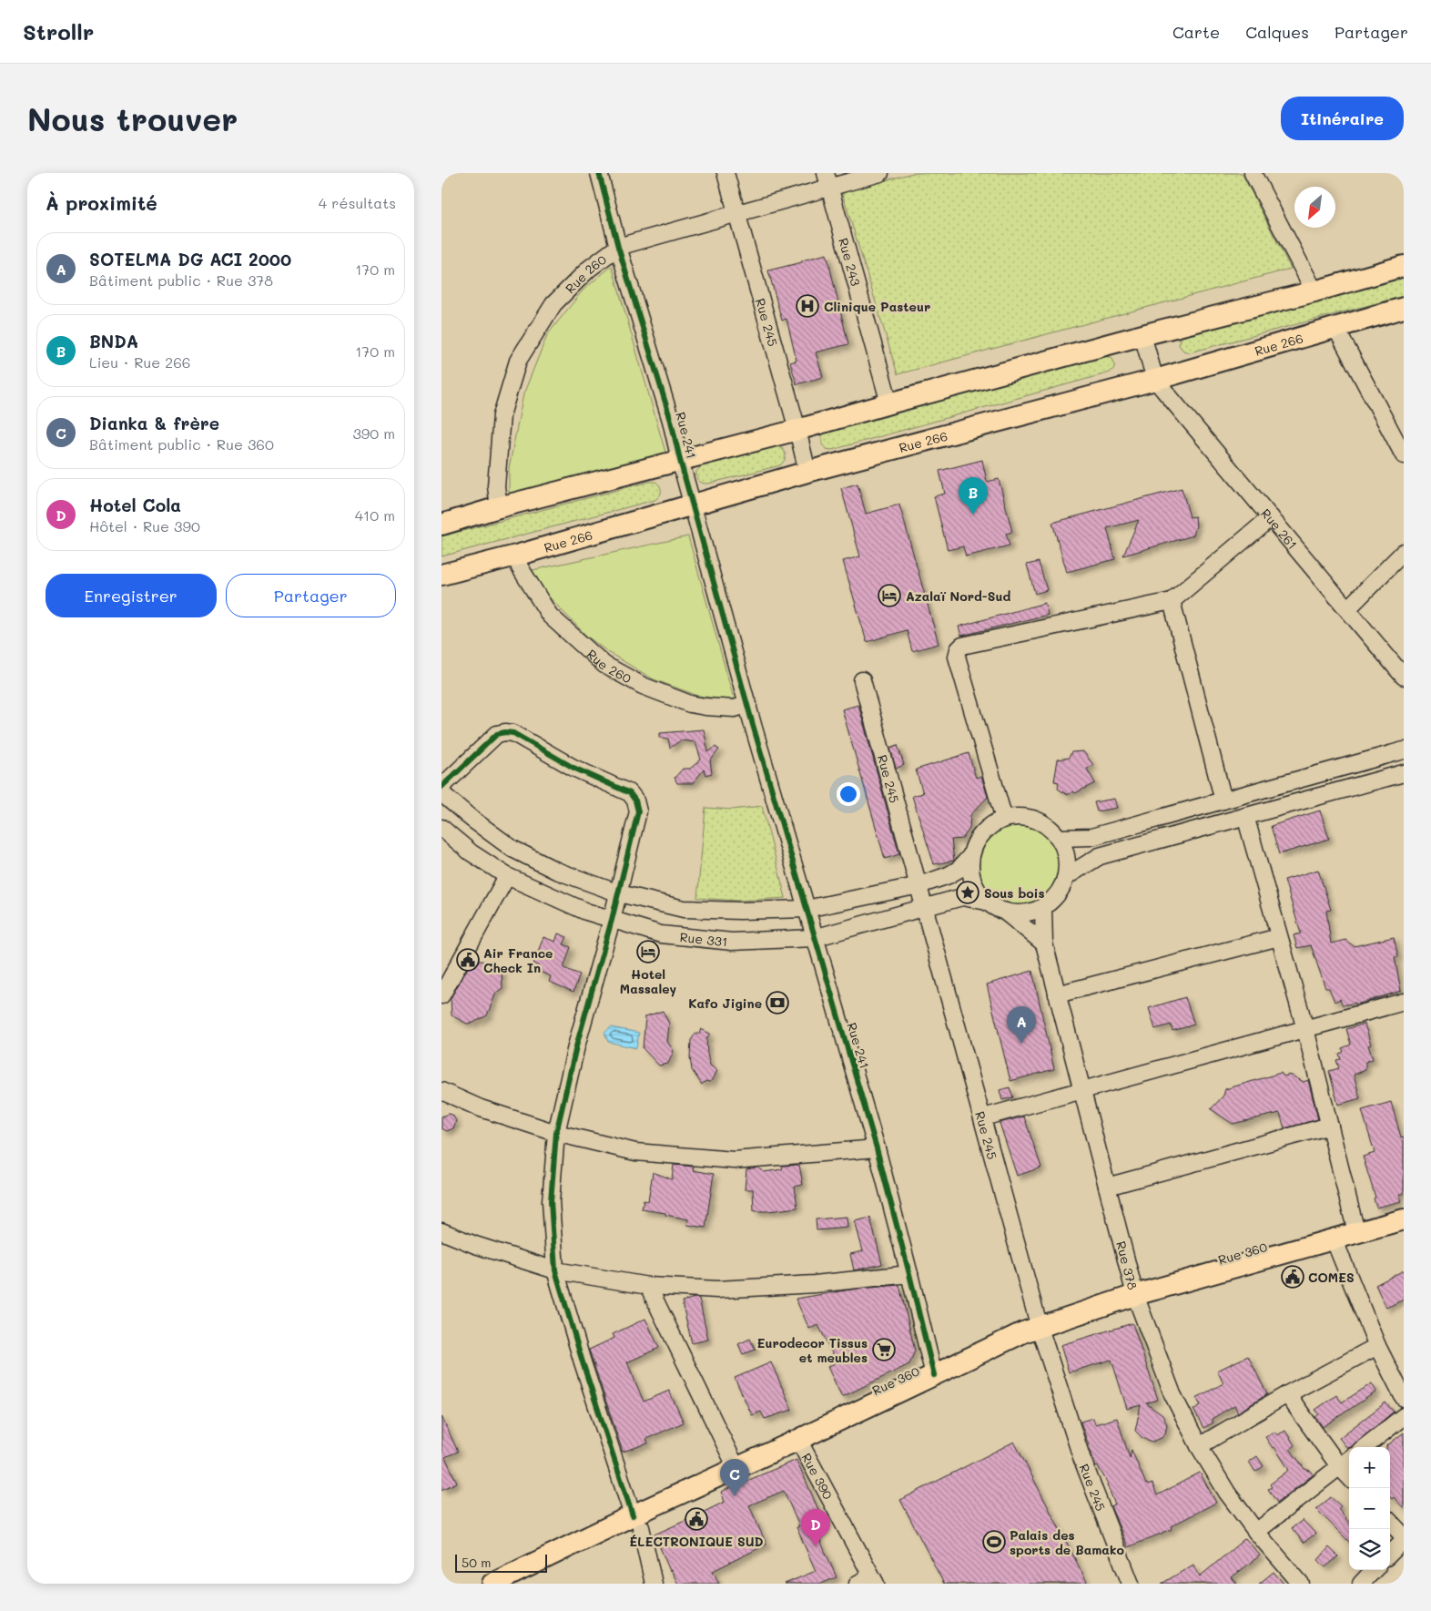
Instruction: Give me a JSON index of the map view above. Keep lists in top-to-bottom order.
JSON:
{
  "streets": {
    "main road": ["Rue 266", "Rue 360"],
    "street": [
      "Rue 243",
      "Rue 260",
      "Rue 245",
      "Rue 241",
      "Rue 261",
      "Rue 331",
      "Rue 378",
      "Rue 390"
    ]
  },
  "crossings": [
    ["Rue 243", "Rue 260"],
    ["Rue 260", "Rue 245"],
    ["Rue 260", "Rue 266"],
    ["Rue 260", "Rue 241"],
    ["Rue 245", "Rue 266"],
    ["Rue 245", "Rue 331"],
    ["Rue 245", "Rue 360"],
    ["Rue 266", "Rue 241"],
    ["Rue 266", "Rue 261"],
    ["Rue 241", "Rue 331"],
    ["Rue 241", "Rue 360"],
    ["Rue 331", "Rue 378"],
    ["Rue 360", "Rue 378"],
    ["Rue 360", "Rue 390"]
  ],
  "places": {
    "hospital": ["Clinique Pasteur"],
    "hotel": ["Azalaï Nord-Sud", "Hotel Massaley"],
    "place": ["Sous bois"],
    "public building": ["Air France Check In", "COMES", "ÉLECTRONIQUE SUD"],
    "bank": ["Kafo Jigine"],
    "supermarket": ["Eurodecor Tissus et meubles"],
    "sports": ["Palais des sports de Bamako"]
  },
  "scale_bar": "50 m",
  "north": "bottom left",
  "page": {
    "header": "Strollr",
    "nav": ["Carte", "Calques", "Partager"],
    "buttons": [
      "Itinéraire",
      ["Enregistrer", "Partager"]
    ],
    "title": "Nous trouver",
    "heading": ["À proximité", "4 résultats"],
    "list": [
      {
        "mark": "A",
        "name": "SOTELMA DG ACI 2000",
        "note": "Bâtiment public · Rue 378",
        "value": "170 m"
      },
      {
        "mark": "B",
        "name": "BNDA",
        "note": "Lieu · Rue 266",
        "value": "170 m"
      },
      {
        "mark": "C",
        "name": "Dianka & frère",
        "note": "Bâtiment public · Rue 360",
        "value": "390 m"
      },
      {
        "mark": "D",
        "name": "Hotel Cola",
        "note": "Hôtel · Rue 390",
        "value": "410 m"
      }
    ],
    "pins": [
      "B",
      "A",
      "C",
      "D"
    ],
    "map_buttons": ["+", "−"],
    "scale": "50 m"
  }
}
